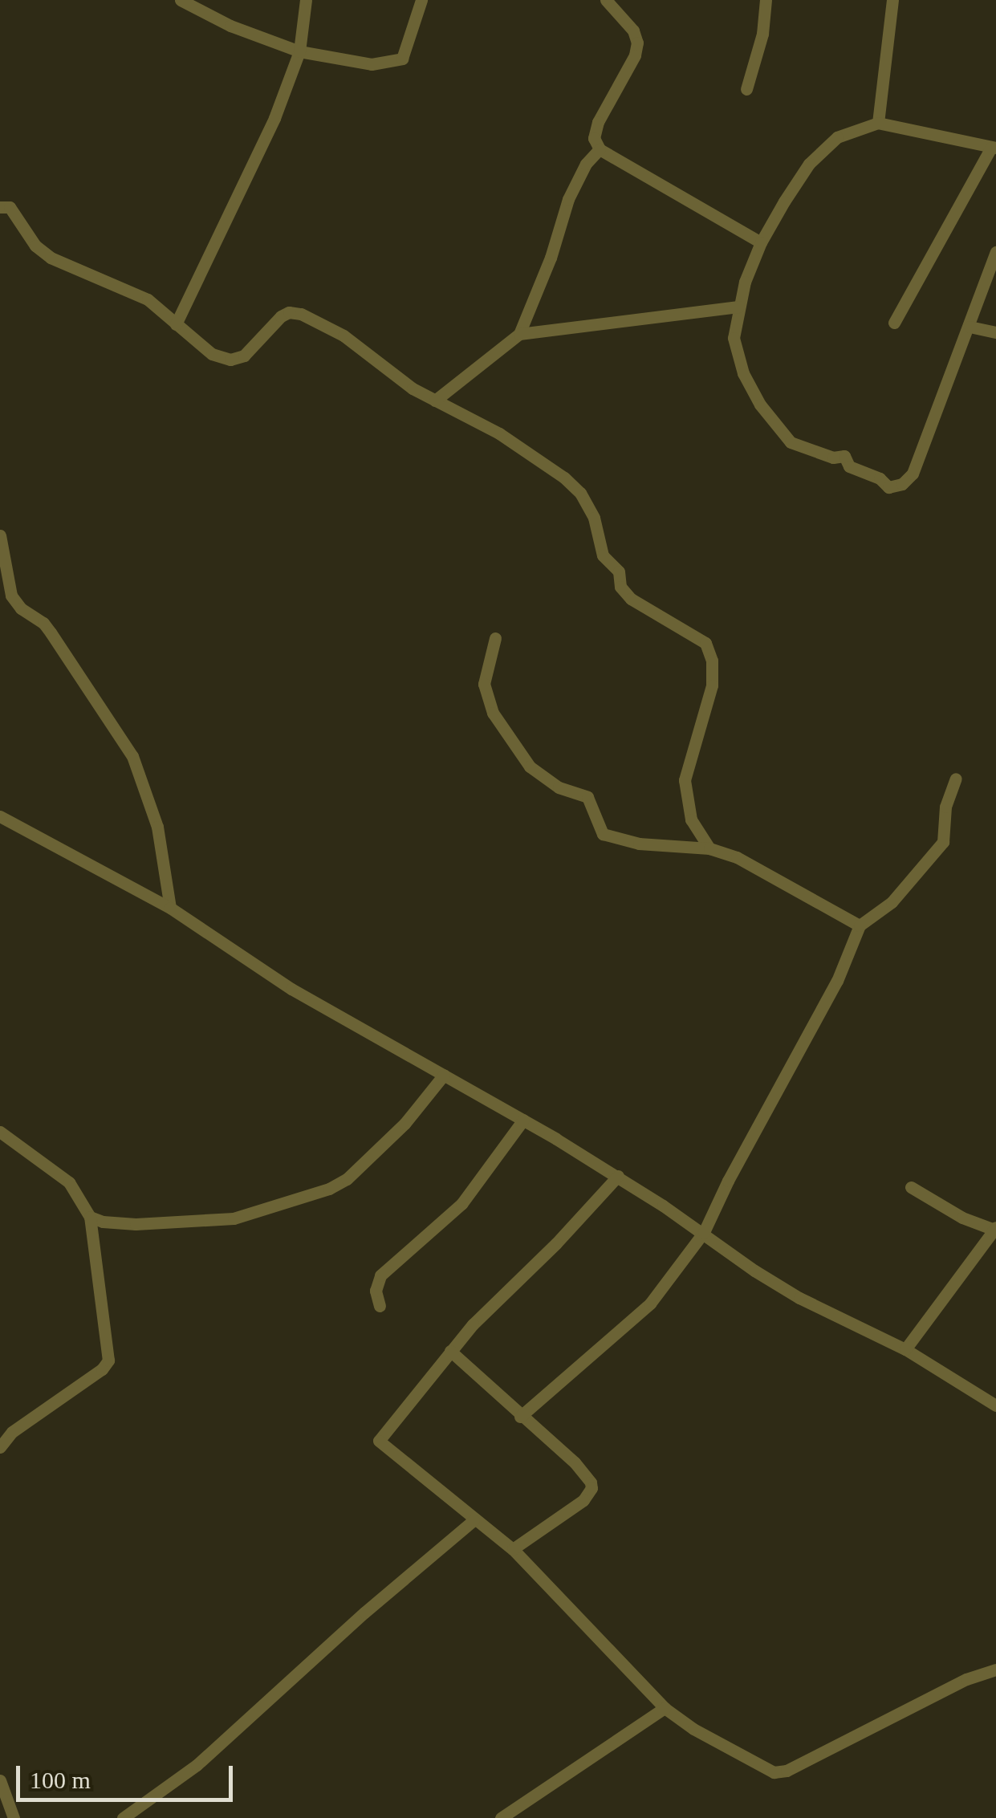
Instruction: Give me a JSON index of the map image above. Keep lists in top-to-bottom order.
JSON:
{
  "scale_bar": "100 m"
}
